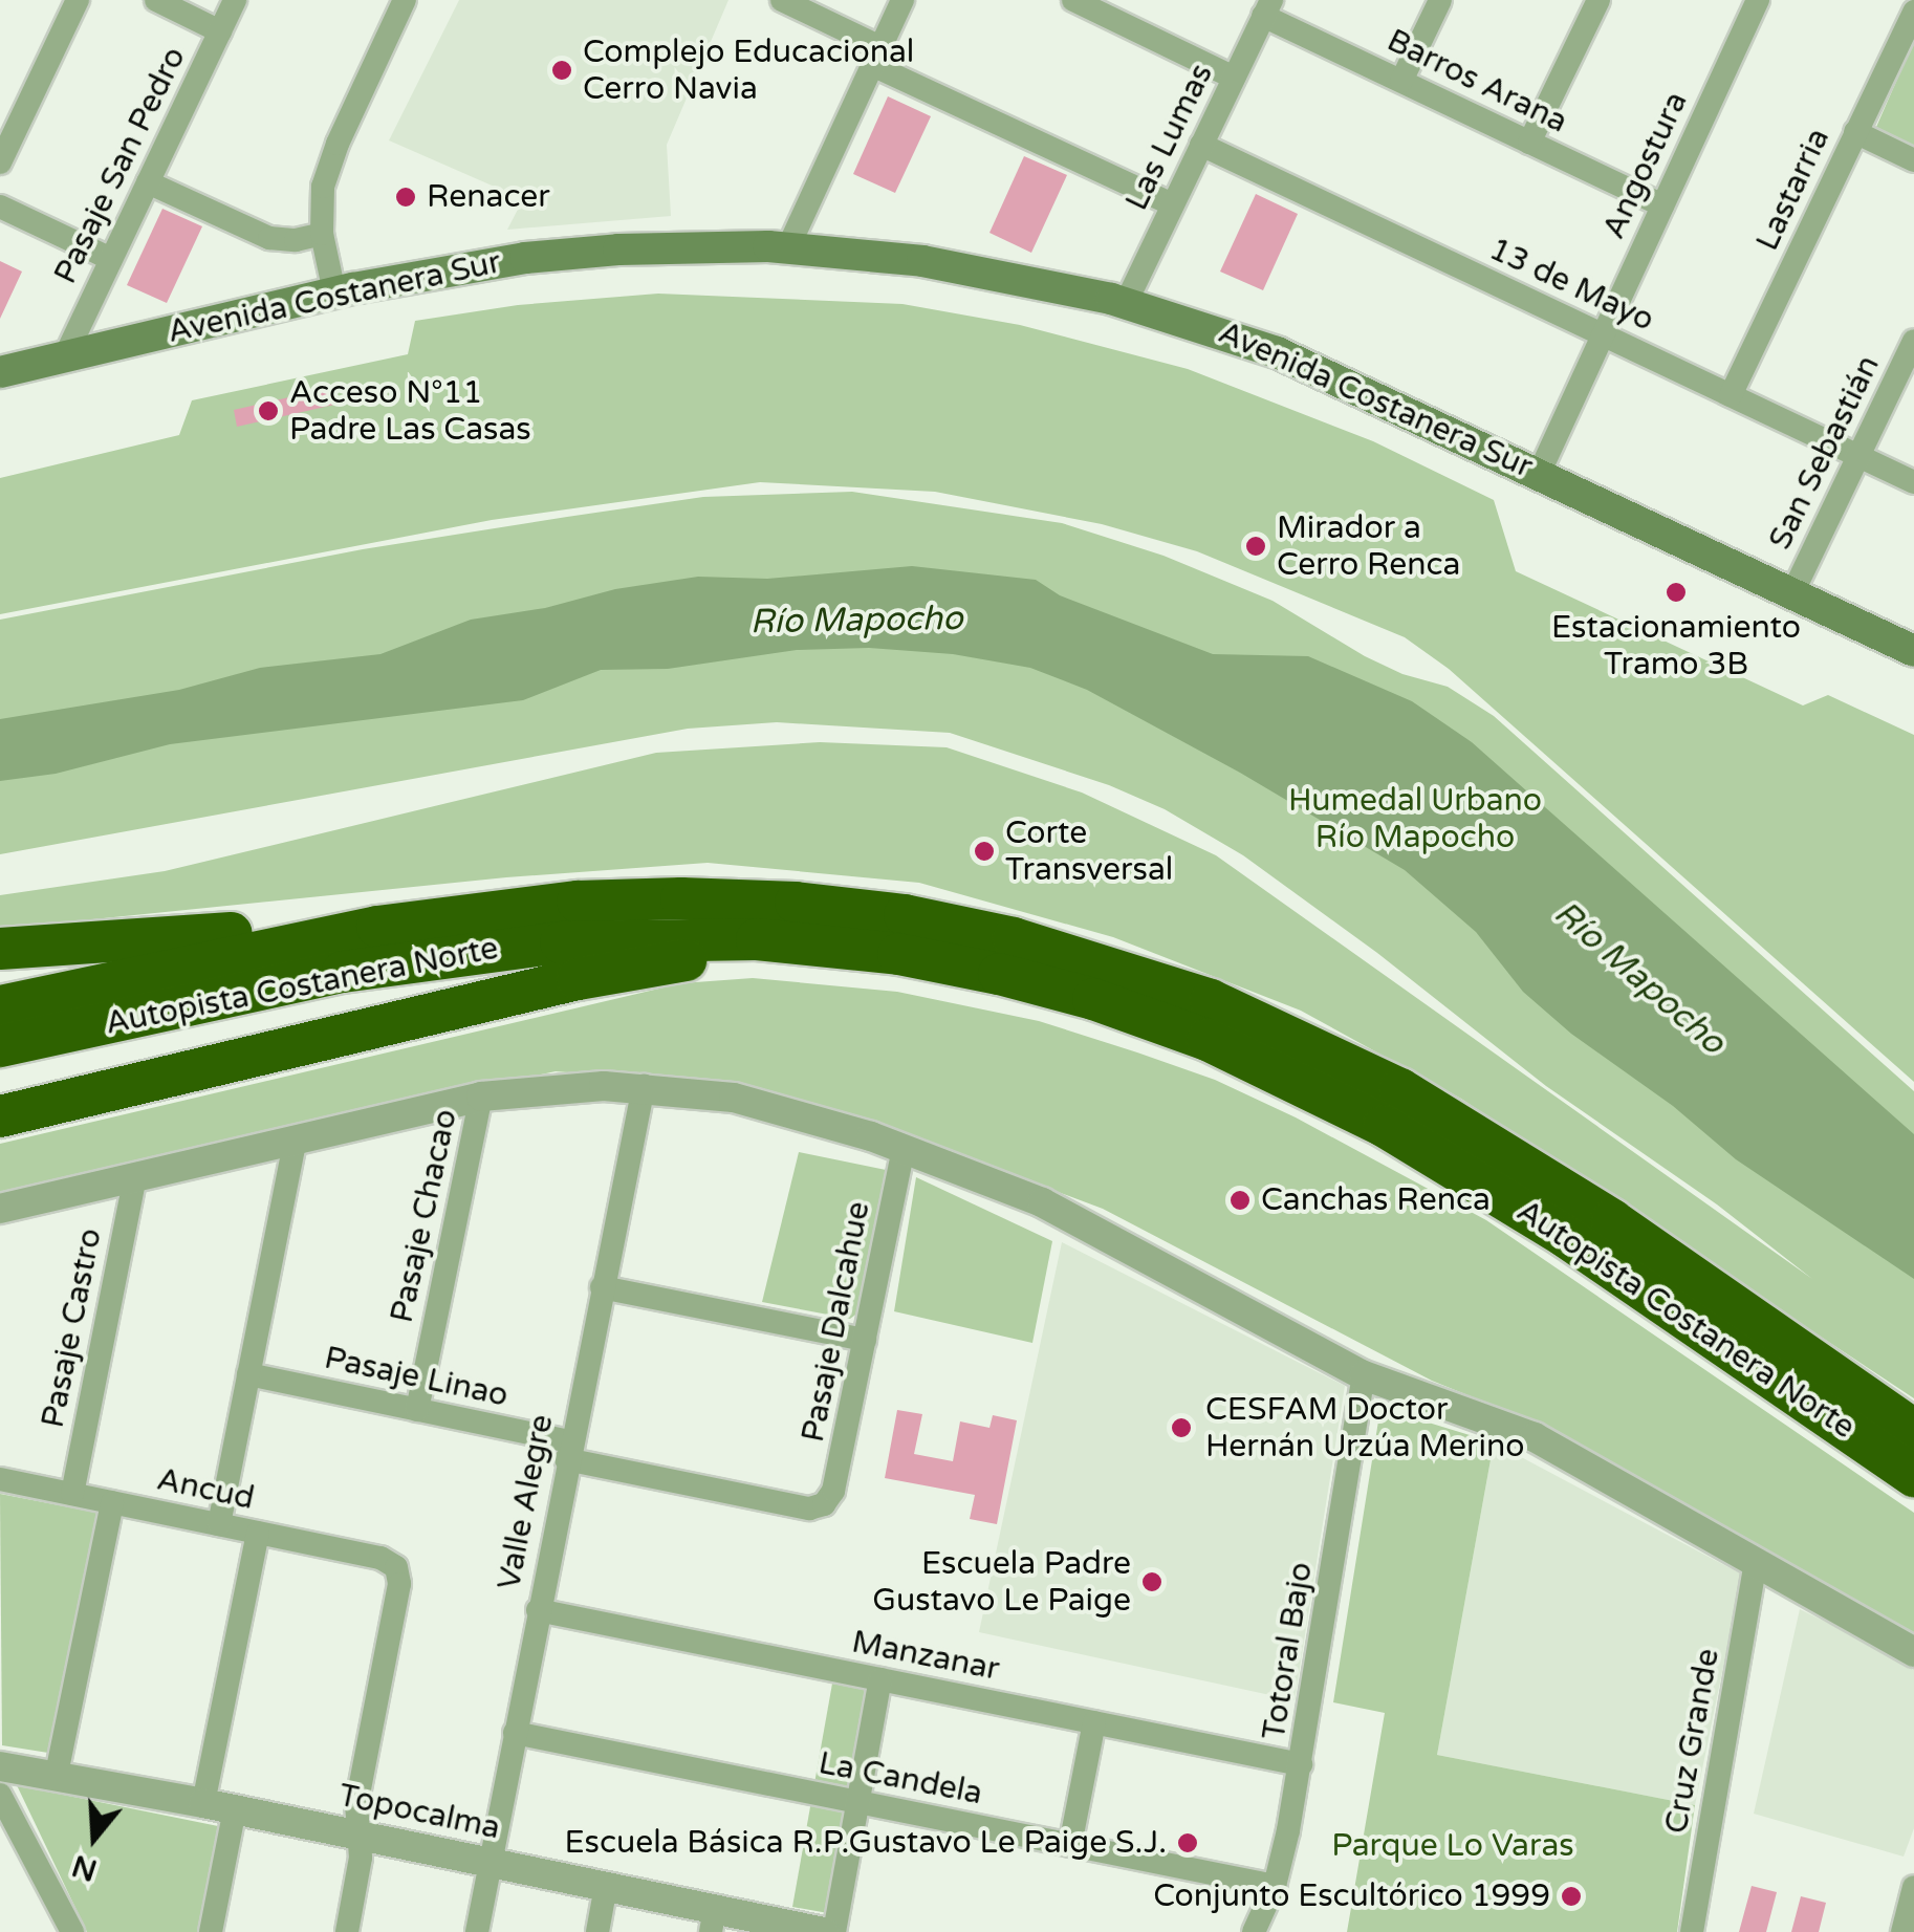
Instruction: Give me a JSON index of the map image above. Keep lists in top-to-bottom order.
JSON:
{
  "streets": {
    "highway": ["Autopista Costanera Norte"],
    "main road": ["Avenida Costanera Sur"],
    "street": [
      "Barros Arana",
      "Las Lumas",
      "Pasaje San Pedro",
      "Angostura",
      "Lastarria",
      "13 de Mayo",
      "San Sebastián",
      "Pasaje Chacao",
      "Pasaje Dalcahue",
      "Pasaje Castro",
      "Pasaje Linao",
      "Ancud",
      "Valle Alegre",
      "Totoral Bajo",
      "Manzanar",
      "Cruz Grande",
      "La Candela",
      "Topocalma"
    ]
  },
  "crossings": [
    ["Barros Arana", "Las Lumas"],
    ["Barros Arana", "Angostura"],
    ["Las Lumas", "13 de Mayo"],
    ["Las Lumas", "Avenida Costanera Sur"],
    ["Pasaje San Pedro", "Avenida Costanera Sur"],
    ["Angostura", "13 de Mayo"],
    ["Angostura", "Avenida Costanera Sur"],
    ["Lastarria", "13 de Mayo"],
    ["13 de Mayo", "San Sebastián"],
    ["Avenida Costanera Sur", "San Sebastián"],
    ["Pasaje Chacao", "Pasaje Linao"],
    ["Pasaje Dalcahue", "Pasaje Linao"],
    ["Pasaje Castro", "Ancud"],
    ["Pasaje Linao", "Valle Alegre"],
    ["Ancud", "Topocalma"],
    ["Valle Alegre", "Manzanar"],
    ["Valle Alegre", "La Candela"],
    ["Valle Alegre", "Topocalma"],
    ["Totoral Bajo", "Manzanar"],
    ["Totoral Bajo", "La Candela"]
  ],
  "water": ["Río Mapocho"],
  "parks": ["Humedal Urbano Río Mapocho", "Parque Lo Varas"],
  "places": [
    "Complejo Educacional Cerro Navia",
    "Renacer",
    "Acceso N°11 Padre Las Casas",
    "Mirador a Cerro Renca",
    "Estacionamiento Tramo 3B",
    "Corte Transversal",
    "Canchas Renca",
    "CESFAM Doctor Hernán Urzúa Merino",
    "Escuela Padre Gustavo Le Paige",
    "Escuela Básica R.P.Gustavo Le Paige S.J.",
    "Conjunto Escultórico 1999"
  ],
  "north": "bottom"
}
